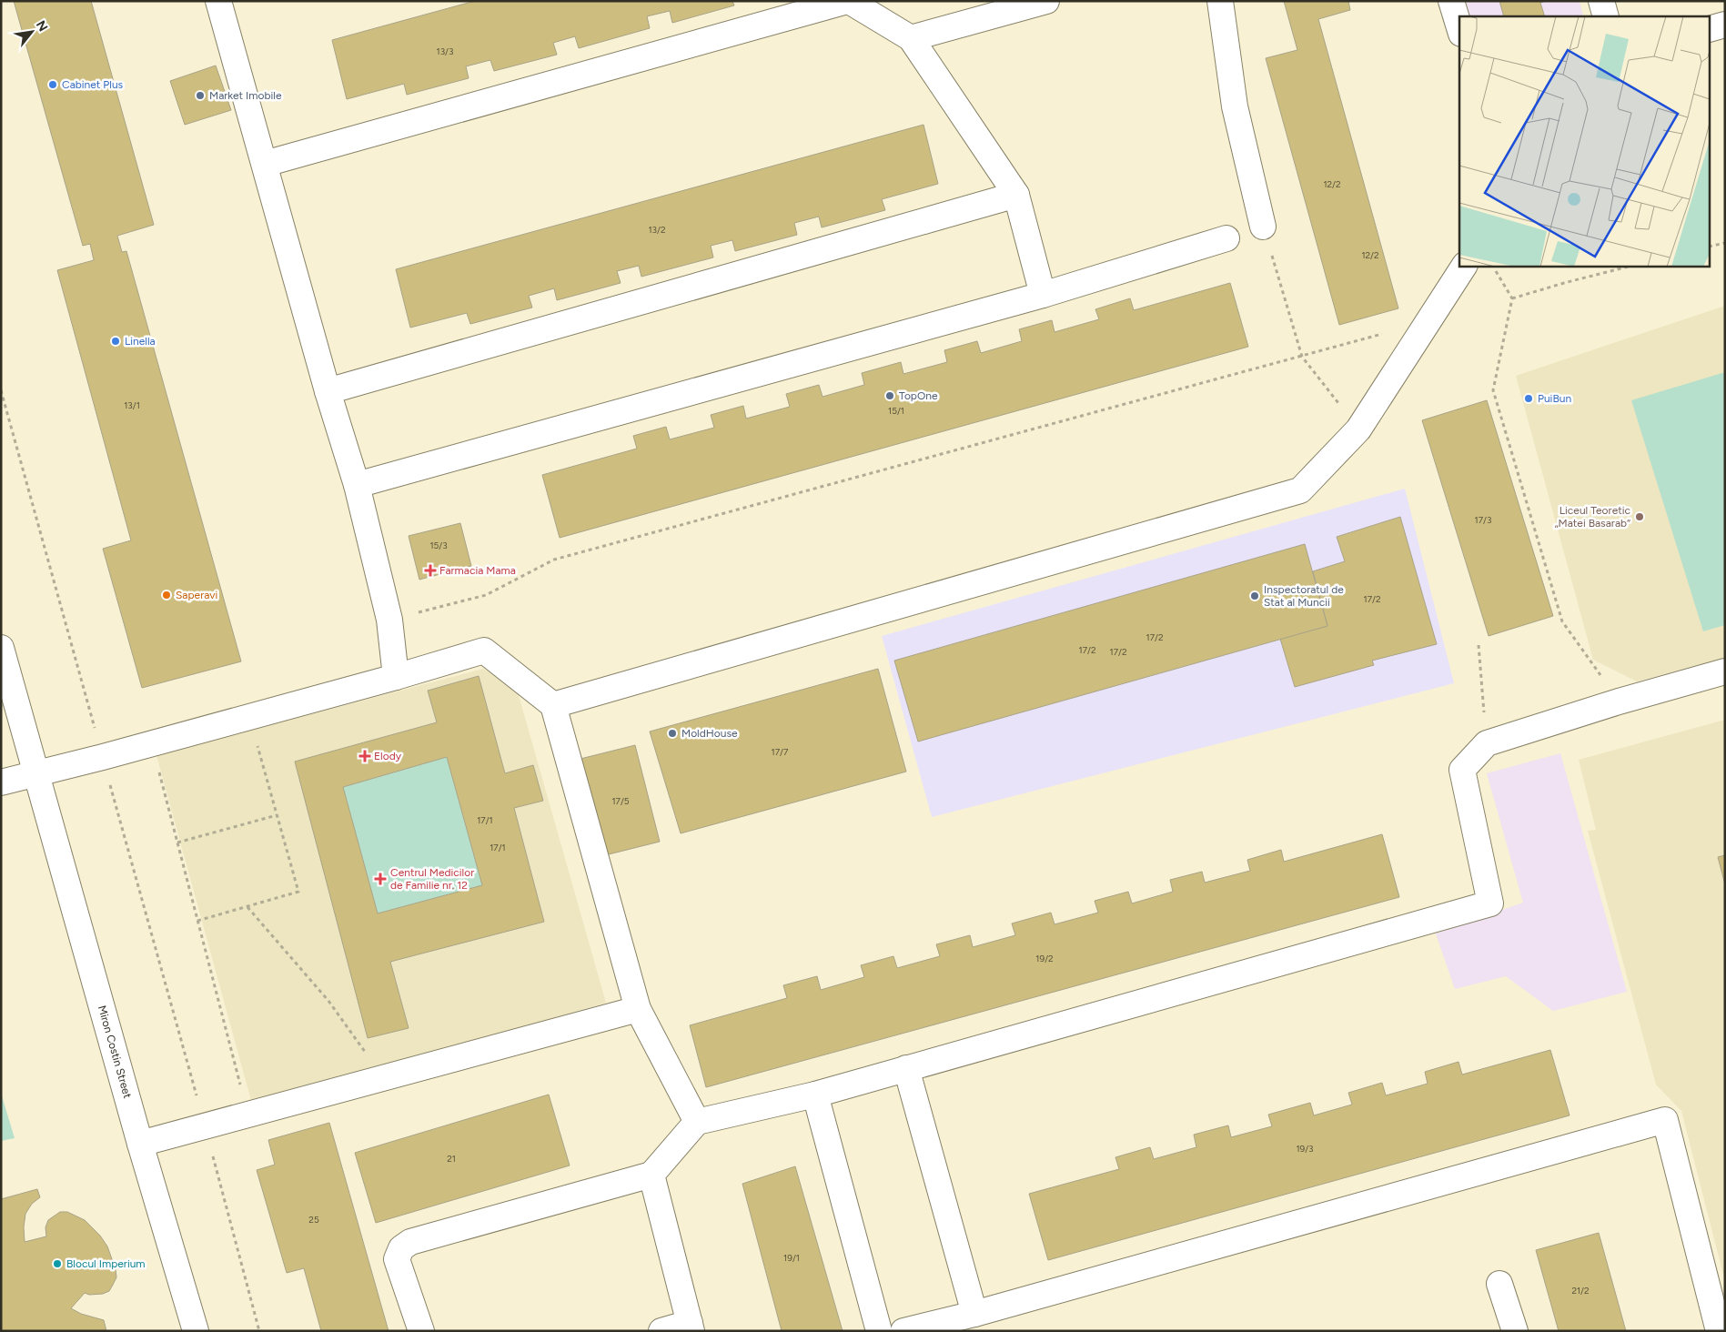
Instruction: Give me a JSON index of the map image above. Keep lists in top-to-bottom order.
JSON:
{
  "streets": {
    "street": ["Miron Costin Street"]
  },
  "places": {
    "other": [
      "Cabinet Plus",
      "Market Imobile",
      "Linella",
      "TopOne",
      "PuiBun",
      "Liceul Teoretic „Matei Basarab“",
      "Saperavi",
      "Inspectoratul de Stat al Muncii",
      "MoldHouse",
      "Blocul Imperium"
    ],
    "health": ["Farmacia Mama", "Elody", "Centrul Medicilor de Familie nr. 12"]
  },
  "house_numbers": [
    "13/3",
    "12/2",
    "13/2",
    "12/2",
    "13/1",
    "15/1",
    "17/3",
    "15/3",
    "17/2",
    "17/2",
    "17/2",
    "17/2",
    "17/7",
    "17/5",
    "17/1",
    "17/1",
    "19/2",
    "19/3",
    "21",
    "25",
    "19/1",
    "21/2"
  ],
  "north": "top right"
}
